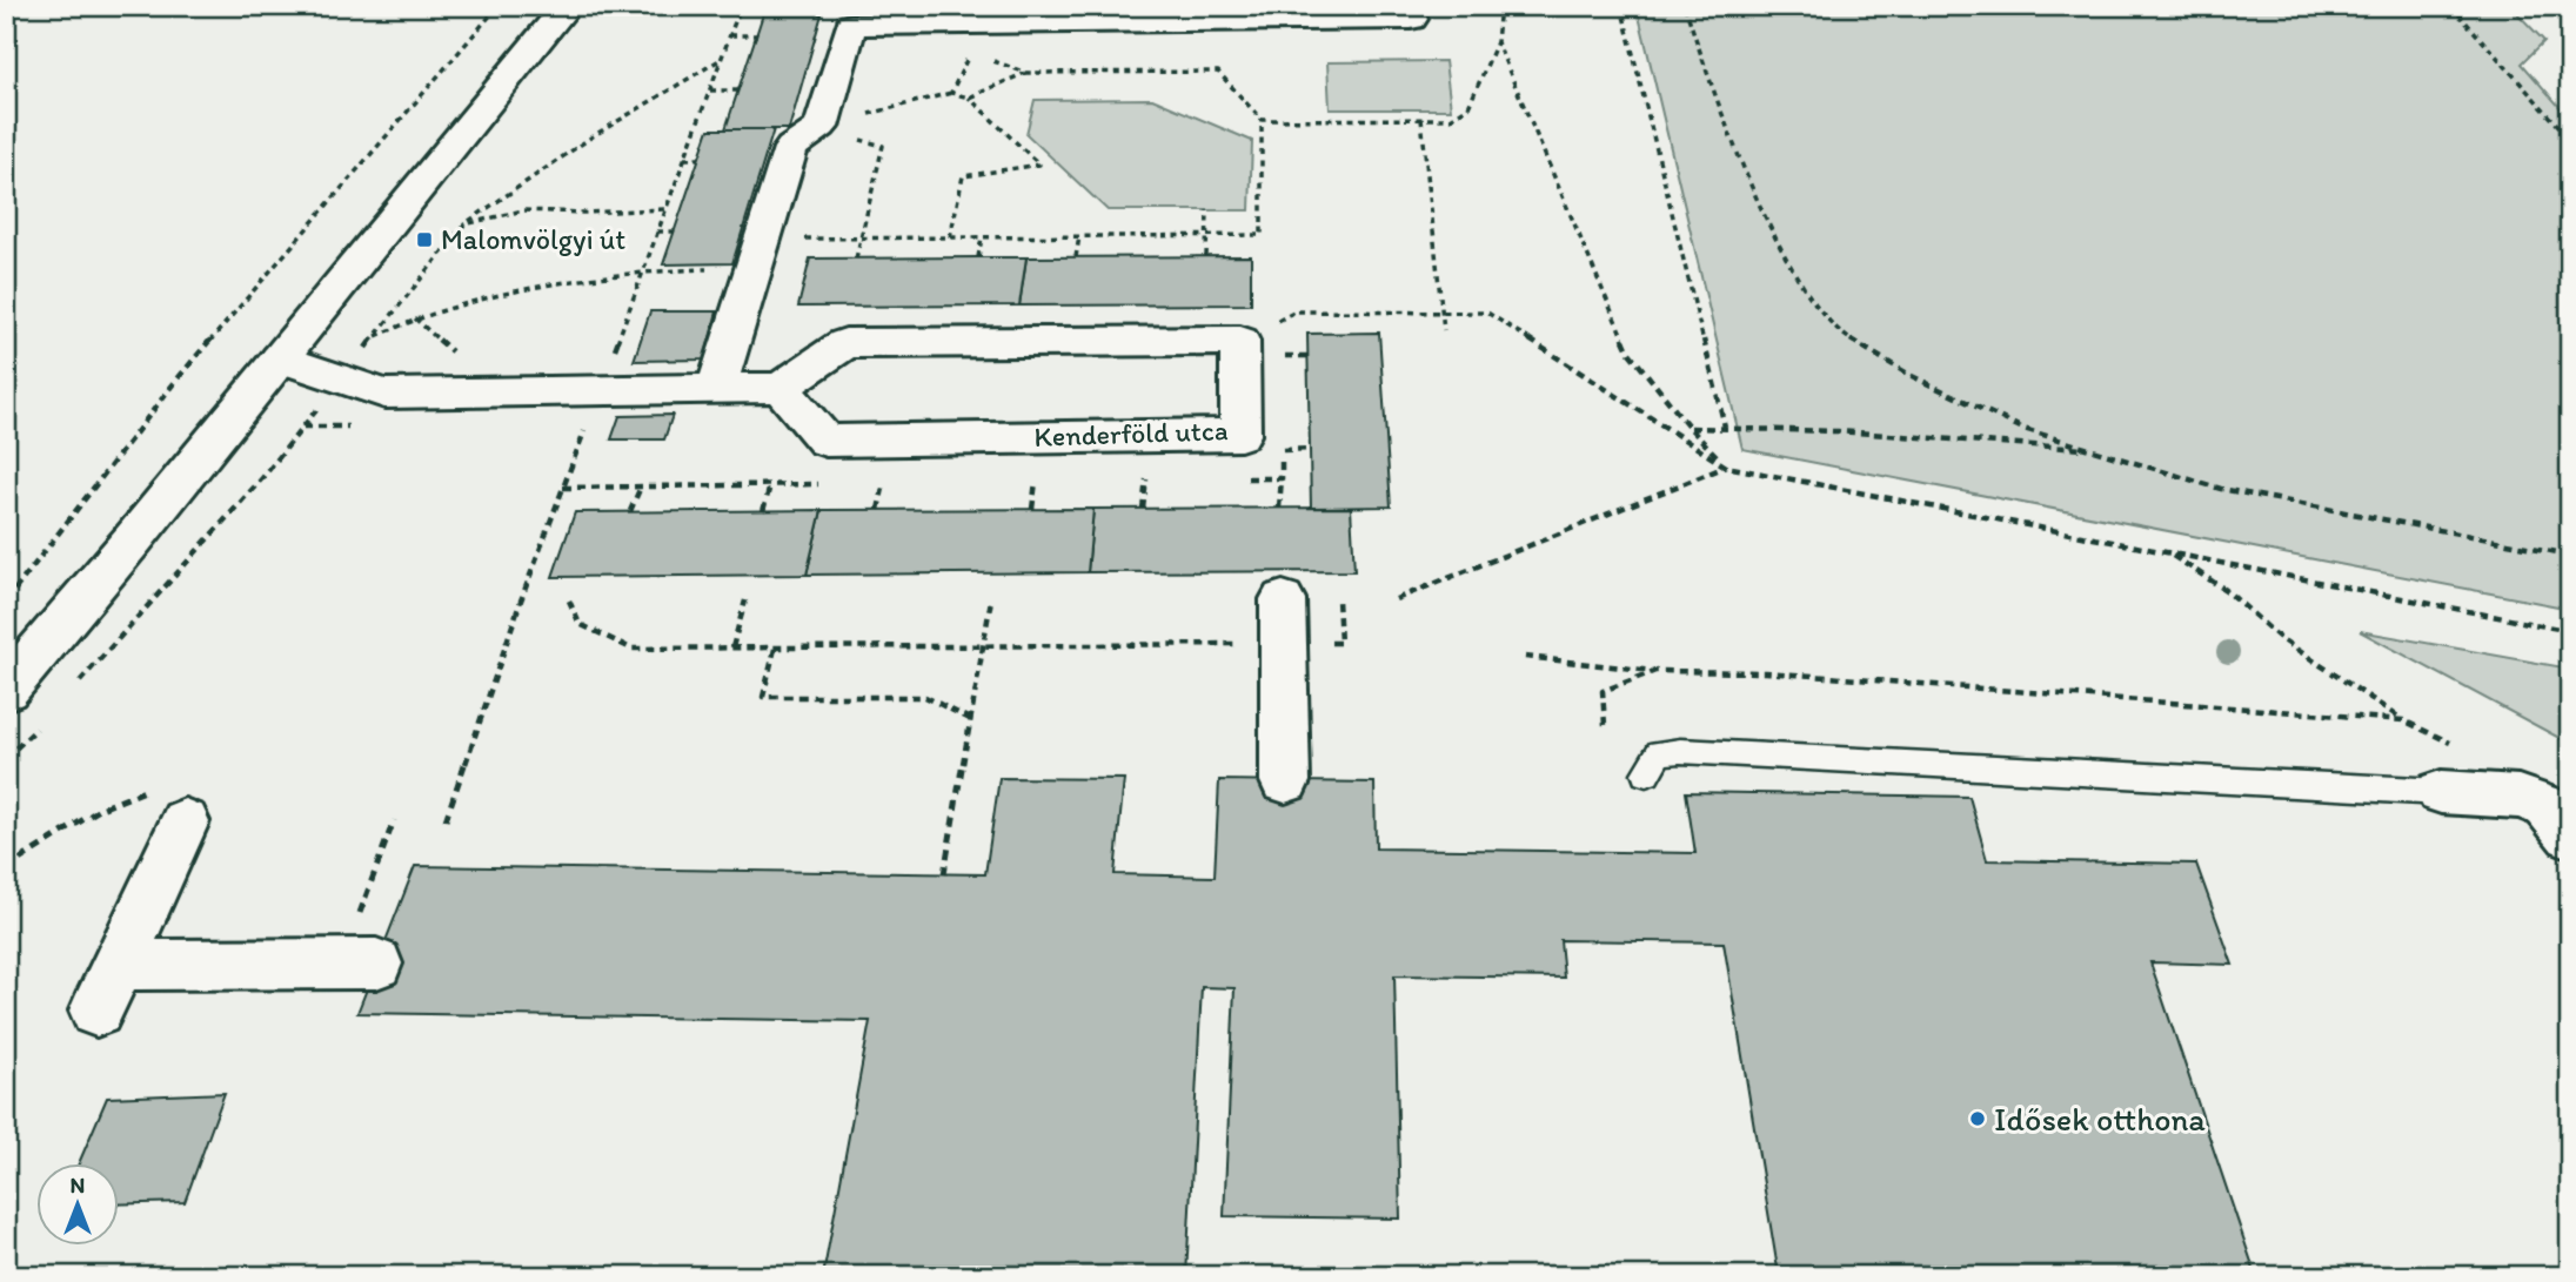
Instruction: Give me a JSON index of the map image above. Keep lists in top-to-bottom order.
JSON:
{
  "streets": {
    "street": ["Kenderföld utca"]
  },
  "places": {
    "transit": ["Malomvölgyi út"],
    "other": ["Idősek otthona"]
  },
  "north": "top"
}
